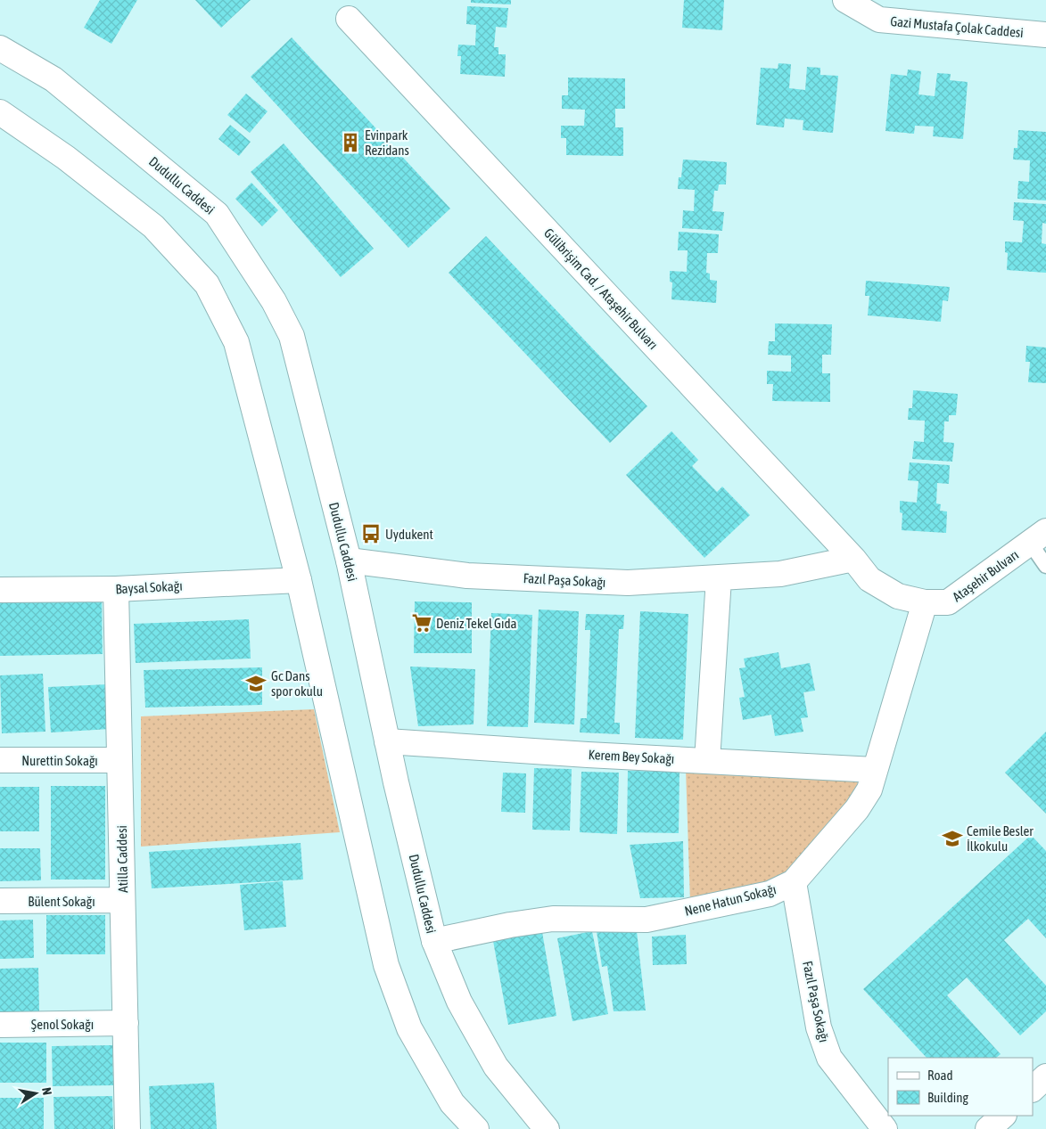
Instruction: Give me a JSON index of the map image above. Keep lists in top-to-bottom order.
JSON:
{
  "streets": {
    "street": [
      "Gazi Mustafa Çolak Caddesi",
      "Dudullu Caddesi",
      "Gülibrişim Cad. / Ataşehir Bulvarı",
      "Ataşehir Bulvarı",
      "Fazıl Paşa Sokağı",
      "Baysal Sokağı",
      "Kerem Bey Sokağı",
      "Nurettin Sokağı",
      "Atilla Caddesi",
      "Nene Hatun Sokağı",
      "Bülent Sokağı",
      "Şenol Sokağı"
    ]
  },
  "crossings": [
    ["Dudullu Caddesi", "Fazıl Paşa Sokağı"],
    ["Dudullu Caddesi", "Kerem Bey Sokağı"],
    ["Dudullu Caddesi", "Nene Hatun Sokağı"],
    ["Gülibrişim Cad. / Ataşehir Bulvarı", "Ataşehir Bulvarı"],
    ["Gülibrişim Cad. / Ataşehir Bulvarı", "Fazıl Paşa Sokağı"],
    ["Ataşehir Bulvarı", "Fazıl Paşa Sokağı"],
    ["Ataşehir Bulvarı", "Nene Hatun Sokağı"],
    ["Fazıl Paşa Sokağı", "Nene Hatun Sokağı"],
    ["Baysal Sokağı", "Atilla Caddesi"],
    ["Kerem Bey Sokağı", "Nene Hatun Sokağı"],
    ["Nurettin Sokağı", "Atilla Caddesi"],
    ["Atilla Caddesi", "Bülent Sokağı"],
    ["Atilla Caddesi", "Şenol Sokağı"]
  ],
  "places": {
    "building": ["Evinpark Rezidans"],
    "bus stop": ["Uydukent"],
    "supermarket": ["Deniz Tekel Gıda"],
    "school or university": ["Gc Dans spor okulu", "Cemile Besler İlkokulu"]
  },
  "legend": ["Road", "Building"],
  "north": "right"
}
